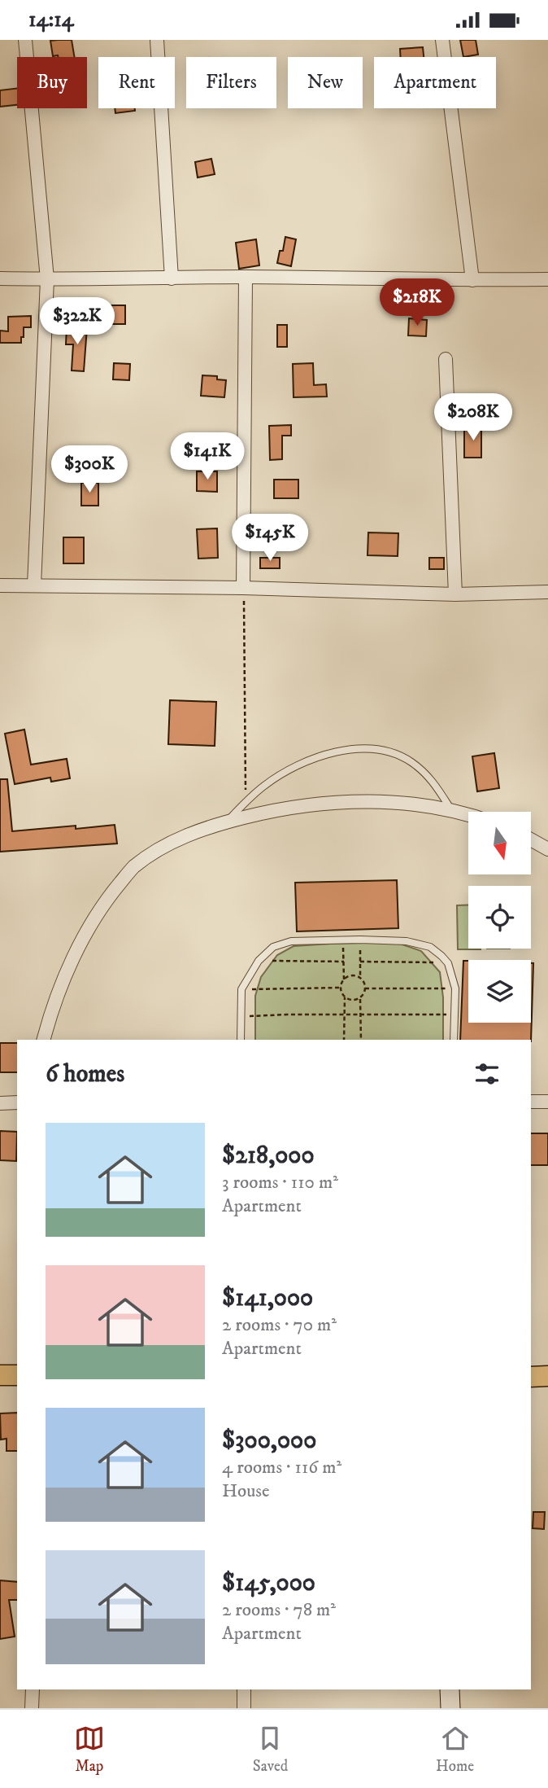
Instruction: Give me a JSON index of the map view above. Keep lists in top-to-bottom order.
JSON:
{
  "north": "bottom",
  "page": {
    "status": "14:14",
    "chip": [
      "Buy",
      "Rent",
      "Filters",
      "New",
      "Apartment"
    ],
    "price": [
      "$218K",
      "$322K",
      "$208K",
      "$141K",
      "$300K",
      "$145K"
    ],
    "heading": "6 homes",
    "list": [
      {
        "name": "$218,000",
        "note": "3 rooms · 110 m² · Apartment"
      },
      {
        "name": "$141,000",
        "note": "2 rooms · 70 m² · Apartment"
      },
      {
        "name": "$300,000",
        "note": "4 rooms · 116 m² · House"
      },
      {
        "name": "$145,000",
        "note": "2 rooms · 78 m² · Apartment"
      }
    ],
    "tabs": ["Map", "Saved", "Home"]
  }
}
